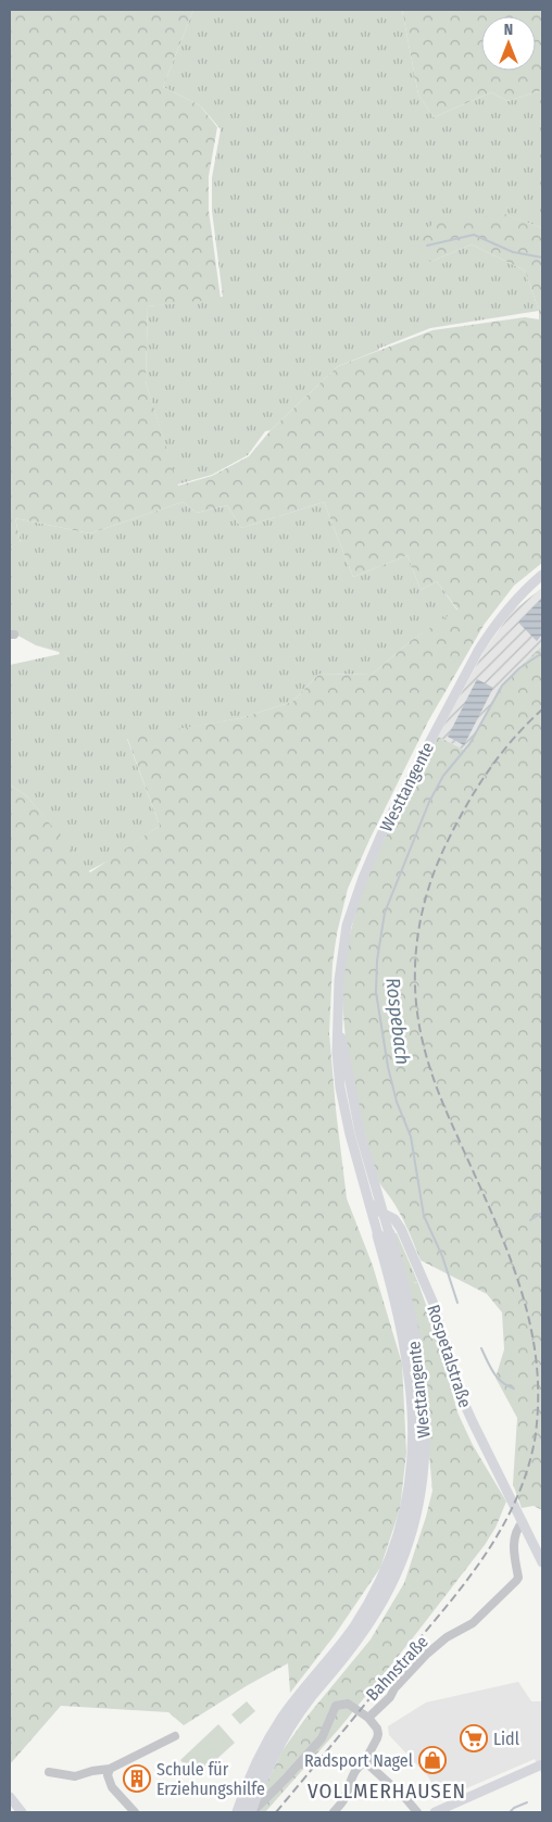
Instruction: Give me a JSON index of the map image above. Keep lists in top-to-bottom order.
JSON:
{
  "streets": {
    "highway": ["Westtangente"],
    "main road": ["Rospetalstraße"],
    "street": ["Bahnstraße"]
  },
  "crossings": [
    ["Westtangente", "Rospetalstraße"],
    ["Rospetalstraße", "Bahnstraße"]
  ],
  "districts": ["VOLLMERHAUSEN"],
  "water": ["Rospebach"],
  "places": {
    "supermarket": ["Lidl"],
    "shop": ["Radsport Nagel"],
    "building": ["Schule für Erziehungshilfe"]
  },
  "north": "top"
}
